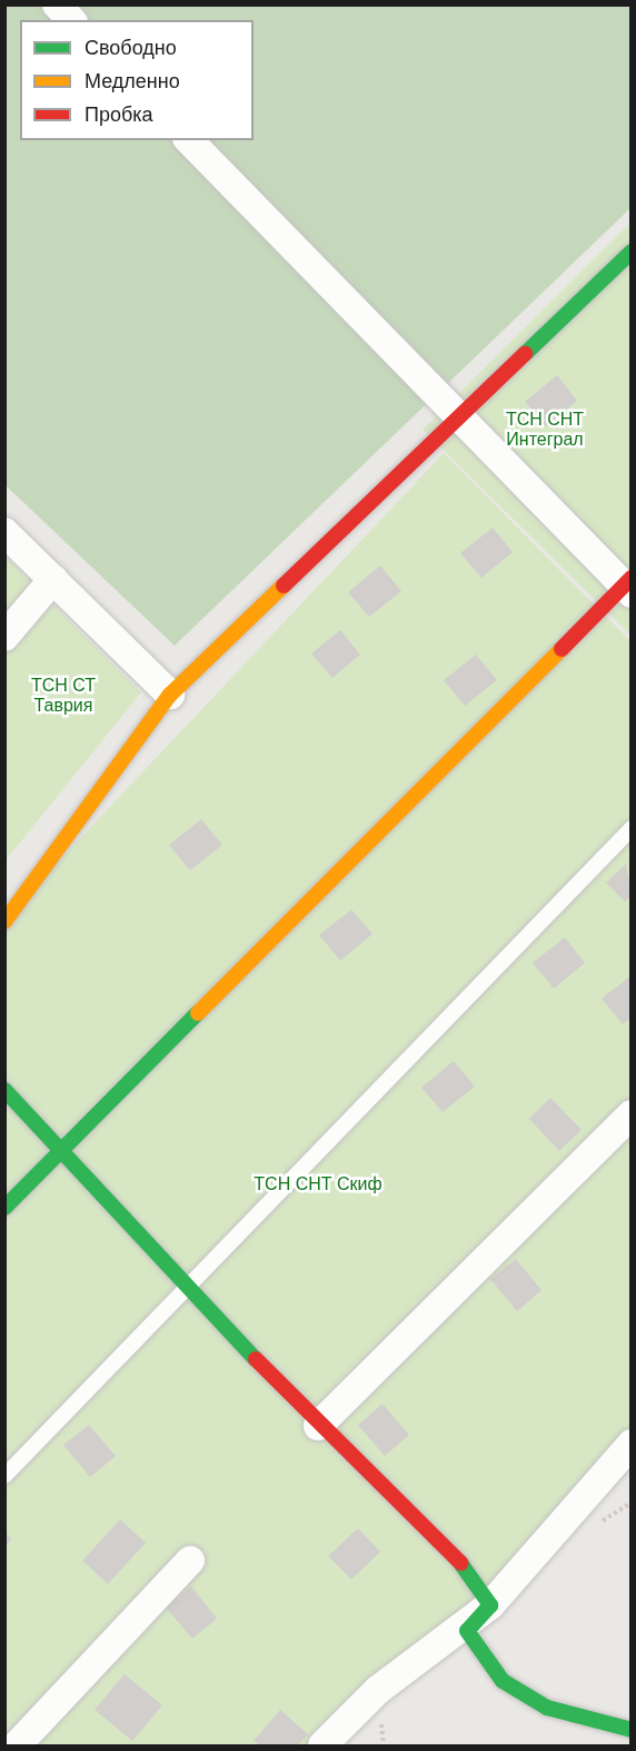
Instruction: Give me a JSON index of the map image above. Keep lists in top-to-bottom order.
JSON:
{
  "parks": ["ТСН СНТ Интеграл", "ТСН СТ Таврия", "ТСН СНТ Скиф"],
  "legend": ["Свободно", "Медленно", "Пробка"]
}
